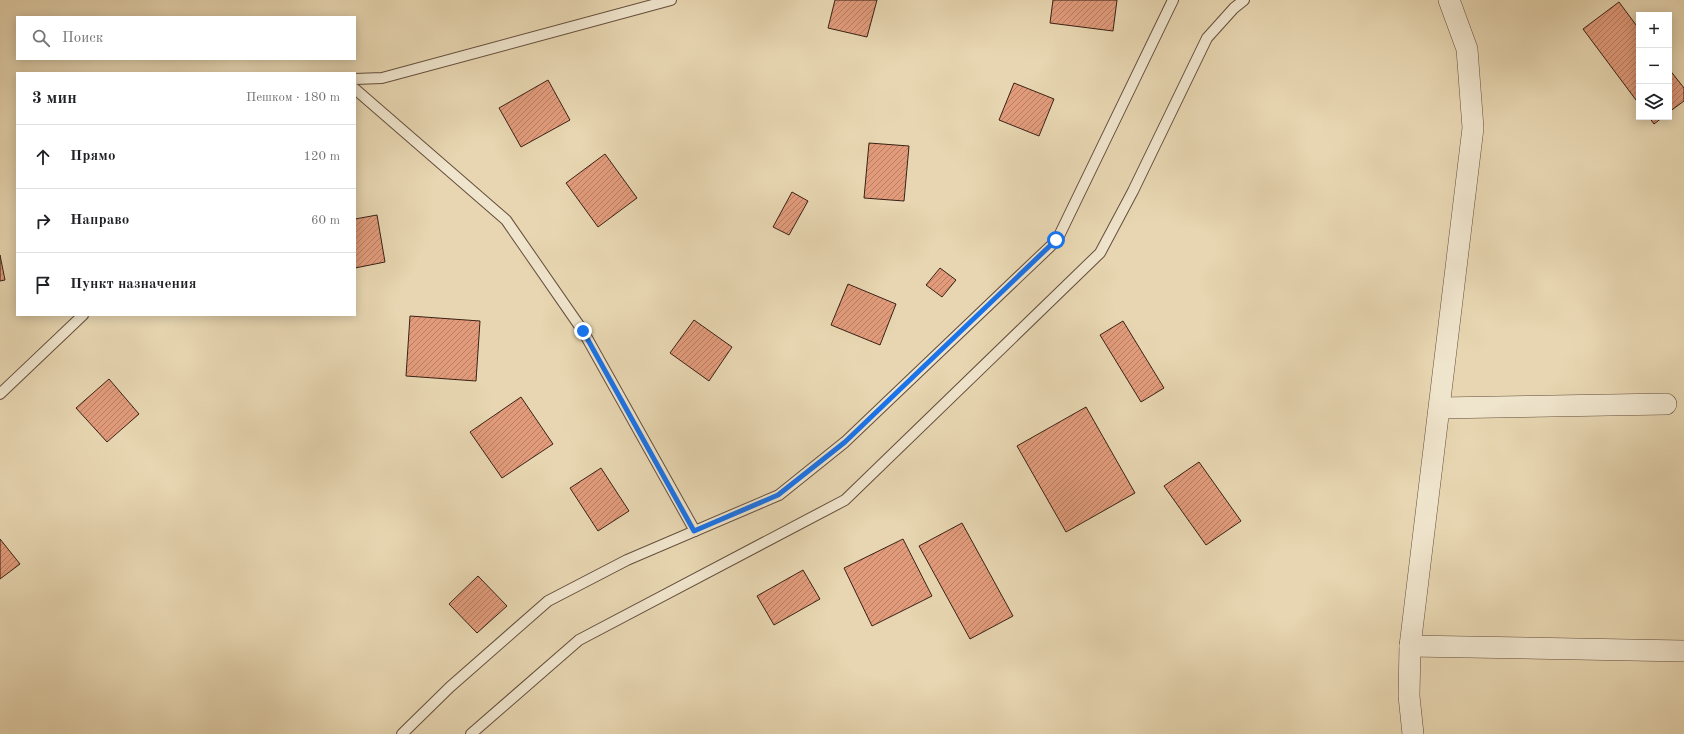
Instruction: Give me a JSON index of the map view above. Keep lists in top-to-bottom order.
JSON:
{
  "page": {
    "map_buttons": ["+", "−"],
    "search": "Поиск",
    "heading": ["3 мин", "Пешком · 180 m"],
    "list": [
      ["Прямо", "120 m"],
      ["Направо", "60 m"],
      "Пункт назначения"
    ]
  }
}
